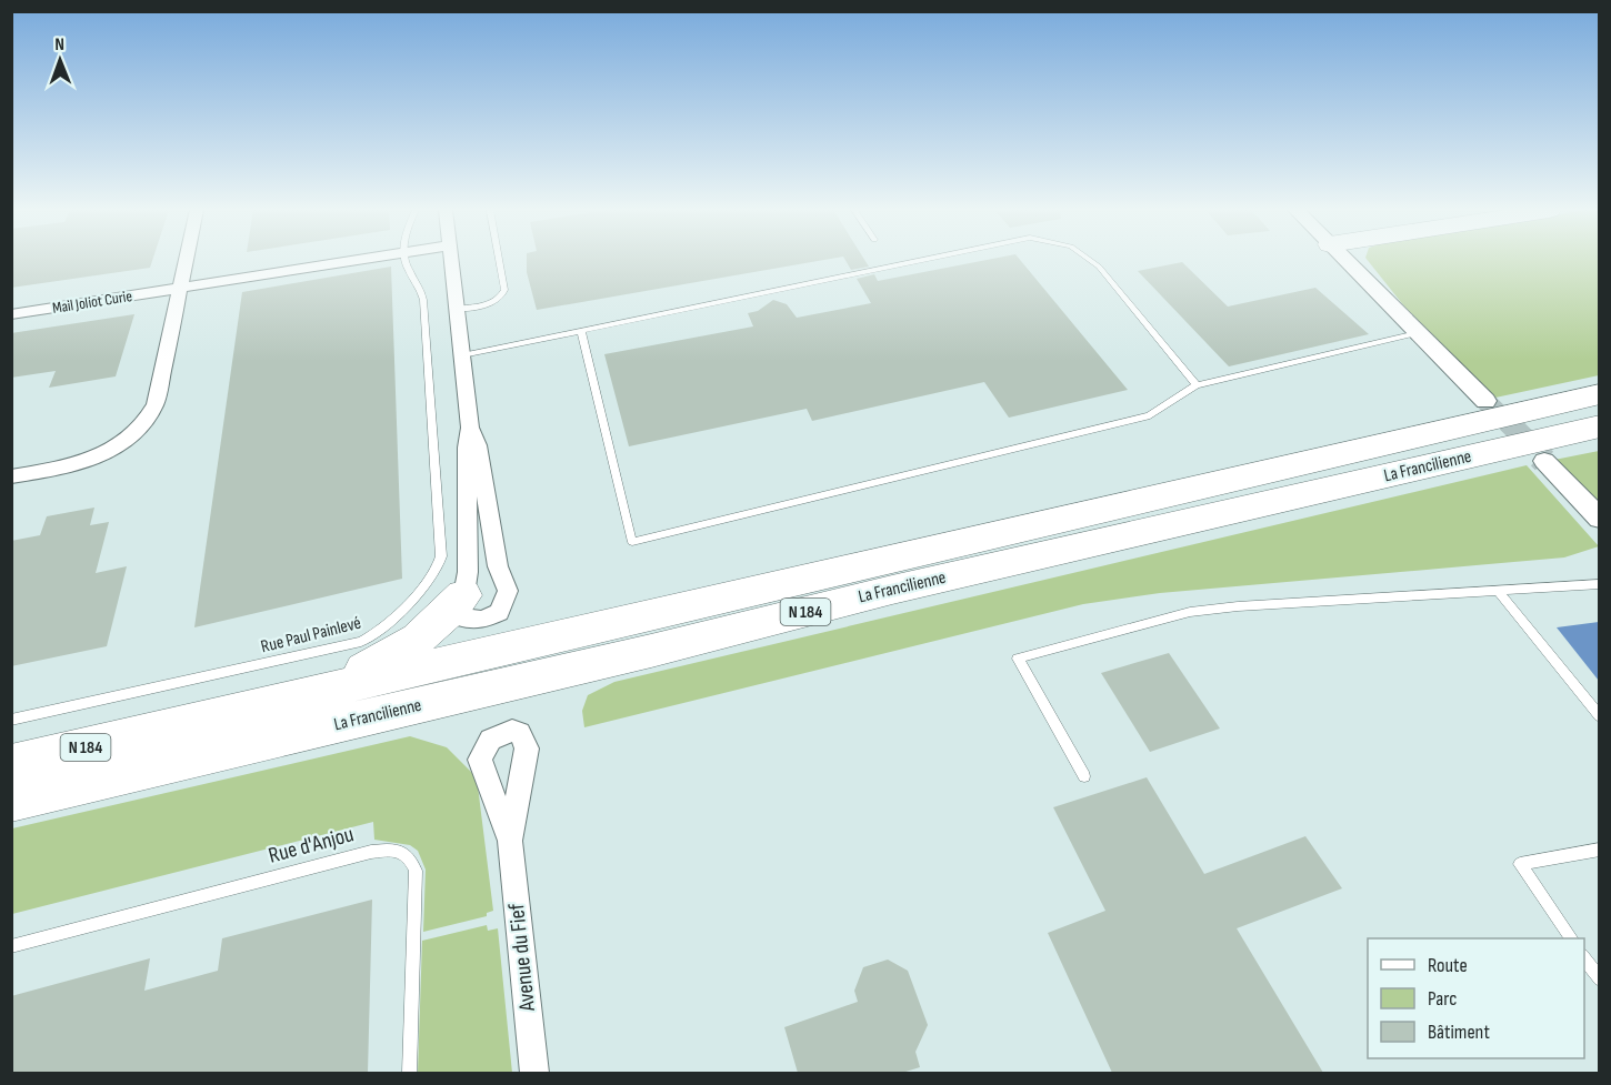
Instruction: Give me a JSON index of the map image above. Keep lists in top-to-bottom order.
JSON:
{
  "streets": {
    "highway": ["La Francilienne", "N 184"],
    "street": ["Mail Joliot Curie", "Avenue du Fief"],
    "lane": ["Rue Paul Painlevé", "Rue d'Anjou"]
  },
  "legend": ["Route", "Parc", "Bâtiment"],
  "north": "top"
}
